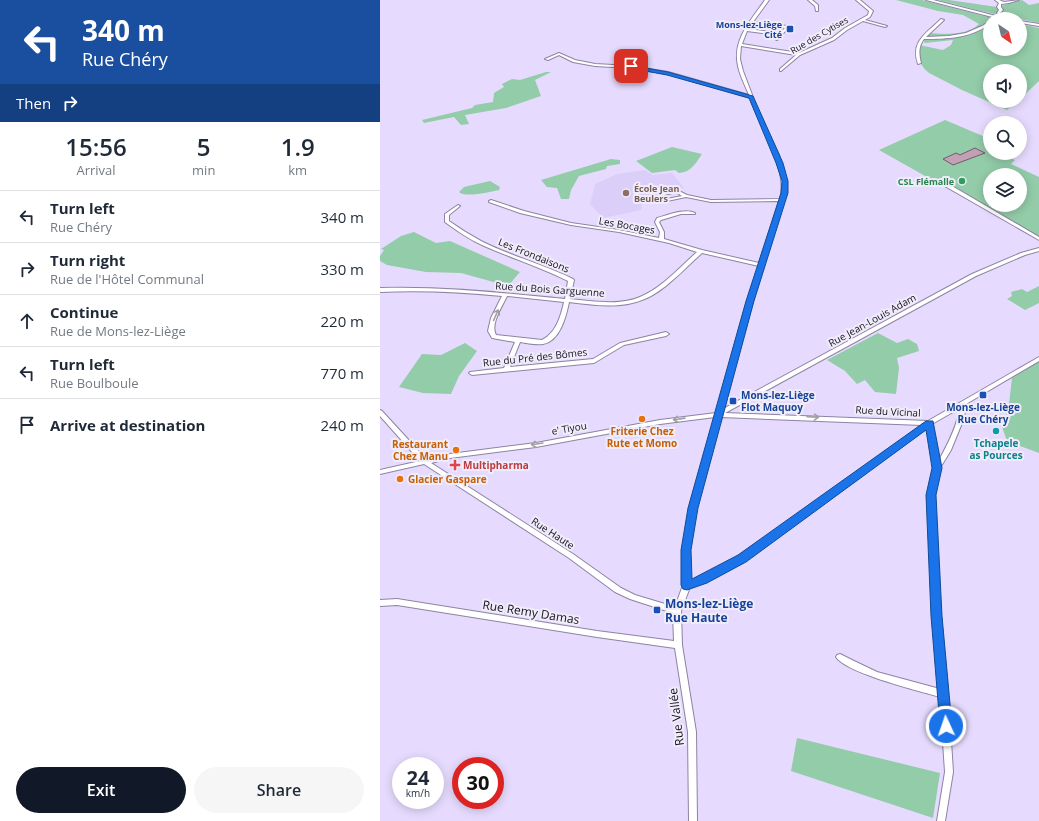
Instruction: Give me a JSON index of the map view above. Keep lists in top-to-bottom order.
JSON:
{
  "streets": {
    "street": [
      "Rue des Cytises",
      "Les Bocages",
      "Les Frondaisons",
      "Rue du Bois Garguenne",
      "Rue Jean-Louis Adam",
      "Rue du Pré des Bômes",
      "Rue du Vicinal",
      "e' Tiyou",
      "Rue Haute",
      "Rue Remy Damas",
      "Rue Vallée"
    ]
  },
  "crossings": [
    ["Les Bocages", "Rue du Bois Garguenne"],
    ["Les Frondaisons", "Rue du Bois Garguenne"],
    ["Rue Jean-Louis Adam", "Rue du Vicinal"],
    ["Rue Jean-Louis Adam", "e' Tiyou"],
    ["Rue du Vicinal", "e' Tiyou"],
    ["e' Tiyou", "Rue Haute"],
    ["Rue Haute", "Rue Vallée"],
    ["Rue Remy Damas", "Rue Vallée"]
  ],
  "one_way": ["Rue du Vicinal", "e' Tiyou"],
  "places": {
    "transit": [
      "Mons-lez-Liège Cité",
      "Mons-lez-Liège Rue Chéry",
      "Mons-lez-Liège Flot Maquoy",
      "Mons-lez-Liège Rue Haute"
    ],
    "other": [
      "CSL Flémalle",
      "École Jean Beulers",
      "Friterie Chez Rute et Momo",
      "Tchapele as Pources",
      "Restaurant Chez Manu",
      "Glacier Gaspare"
    ],
    "health": ["Multipharma"]
  },
  "north": "bottom right",
  "page": {
    "turn": ["340 m", "Rue Chéry"],
    "then": "Then",
    "eta": [
      "15:56",
      "Arrival",
      "5",
      "min",
      "1.9",
      "km"
    ],
    "list": [
      {
        "name": "Turn left",
        "note": "Rue Chéry",
        "value": "340 m"
      },
      {
        "name": "Turn right",
        "note": "Rue de l'Hôtel Communal",
        "value": "330 m"
      },
      {
        "name": "Continue",
        "note": "Rue de Mons-lez-Liège",
        "value": "220 m"
      },
      {
        "name": "Turn left",
        "note": "Rue Boulboule",
        "value": "770 m"
      },
      {
        "name": "Arrive at destination",
        "value": "240 m"
      }
    ],
    "speed": "24 km/h",
    "limit": "30",
    "buttons": ["Exit", "Share"]
  }
}
